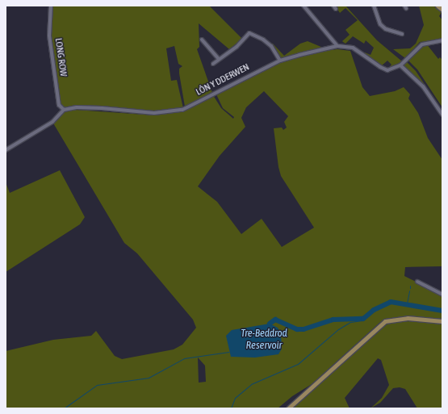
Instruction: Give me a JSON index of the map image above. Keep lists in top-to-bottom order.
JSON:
{
  "streets": {
    "street": ["LONG ROW", "LÔN Y DDERWEN"]
  },
  "crossings": [
    ["LONG ROW", "LÔN Y DDERWEN"]
  ],
  "water": ["Tre-Beddrod Reservoir"]
}
